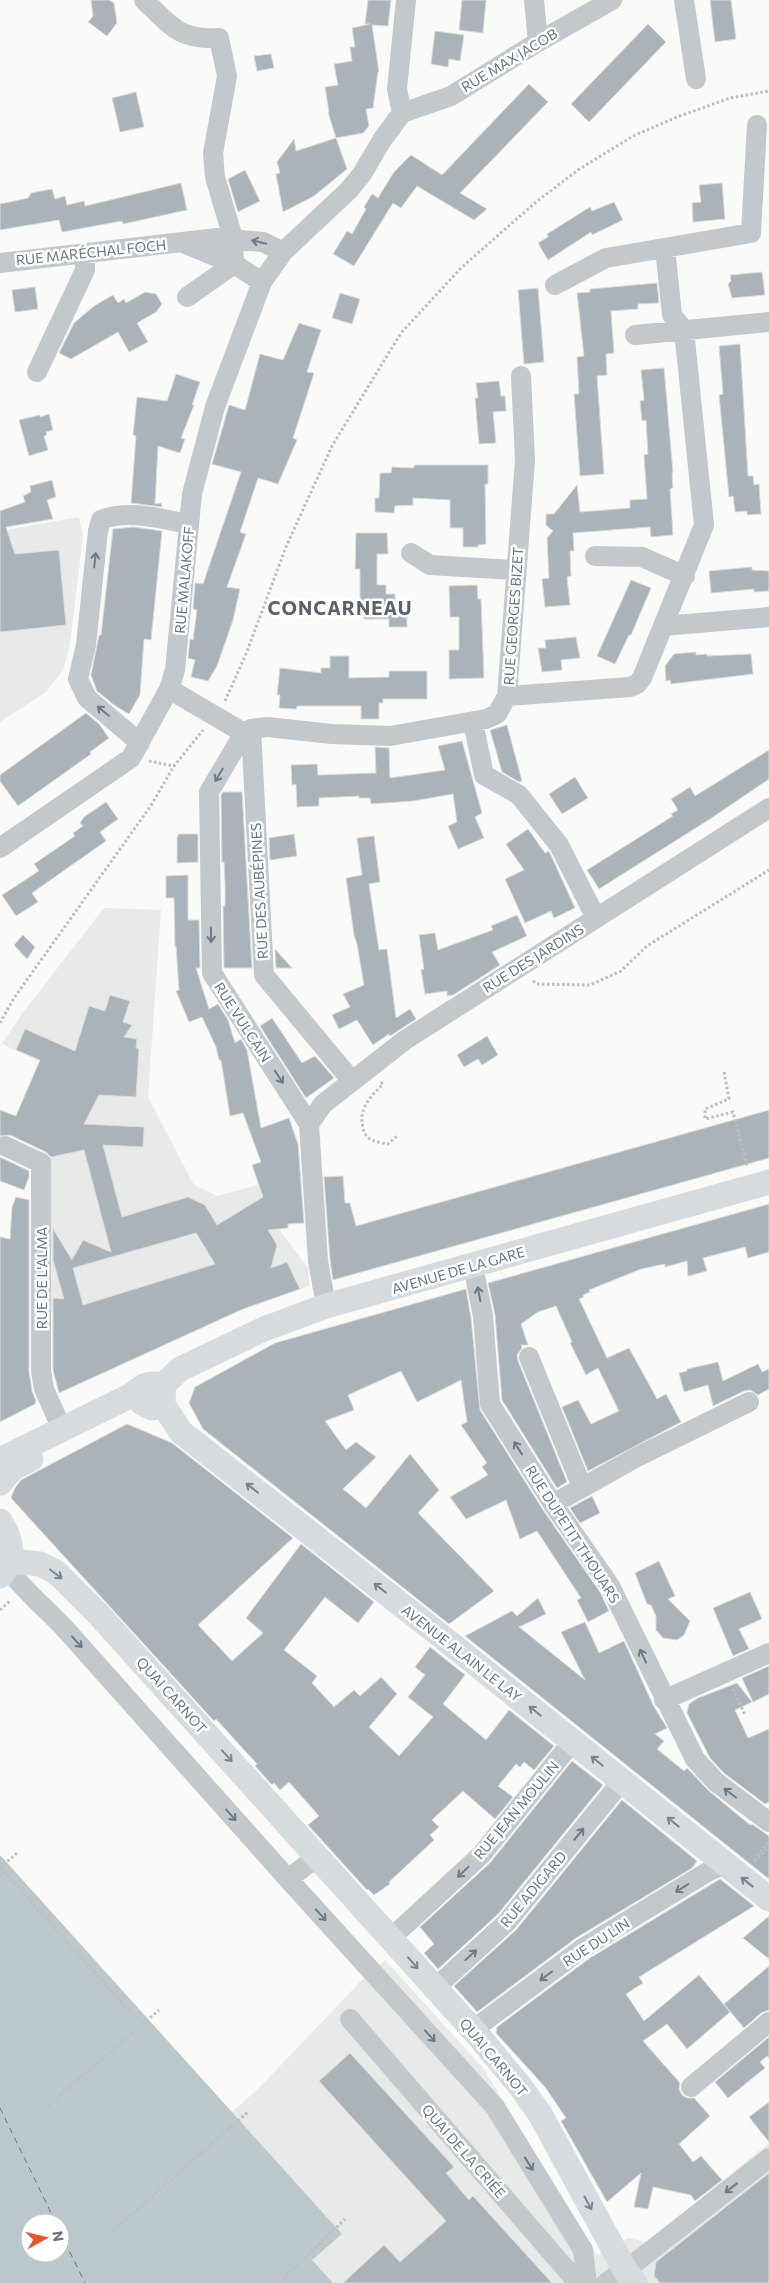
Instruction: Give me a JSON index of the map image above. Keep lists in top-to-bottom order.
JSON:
{
  "streets": {
    "main road": ["AVENUE DE LA GARE", "AVENUE ALAIN LE LAY", "QUAI CARNOT"],
    "street": [
      "RUE MAX JACOB",
      "RUE MARÉCHAL FOCH",
      "RUE MALAKOFF",
      "RUE GEORGES BIZET",
      "RUE DES AUBÉPINES",
      "RUE DES JARDINS",
      "RUE VULCAIN",
      "RUE DE L'ALMA",
      "RUE DUPETIT THOUARS",
      "RUE JEAN MOULIN",
      "RUE ADIGARD",
      "RUE DU LIN",
      "QUAI DE LA CRIÉE"
    ]
  },
  "crossings": [
    ["RUE MAX JACOB", "RUE MALAKOFF"],
    ["RUE MARÉCHAL FOCH", "RUE MALAKOFF"],
    ["RUE DES AUBÉPINES", "RUE DES JARDINS"],
    ["RUE DES AUBÉPINES", "RUE VULCAIN"],
    ["RUE DES JARDINS", "RUE VULCAIN"],
    ["RUE VULCAIN", "AVENUE DE LA GARE"],
    ["AVENUE DE LA GARE", "RUE DE L'ALMA"],
    ["AVENUE DE LA GARE", "RUE DUPETIT THOUARS"],
    ["AVENUE DE LA GARE", "AVENUE ALAIN LE LAY"],
    ["AVENUE ALAIN LE LAY", "RUE JEAN MOULIN"],
    ["AVENUE ALAIN LE LAY", "RUE ADIGARD"],
    ["AVENUE ALAIN LE LAY", "RUE DU LIN"],
    ["QUAI CARNOT", "RUE JEAN MOULIN"],
    ["QUAI CARNOT", "RUE ADIGARD"],
    ["QUAI CARNOT", "RUE DU LIN"]
  ],
  "one_way": [
    "RUE VULCAIN",
    "RUE DUPETIT THOUARS",
    "AVENUE ALAIN LE LAY",
    "QUAI CARNOT",
    "RUE JEAN MOULIN",
    "RUE ADIGARD"
  ],
  "districts": ["CONCARNEAU"],
  "north": "right"
}
